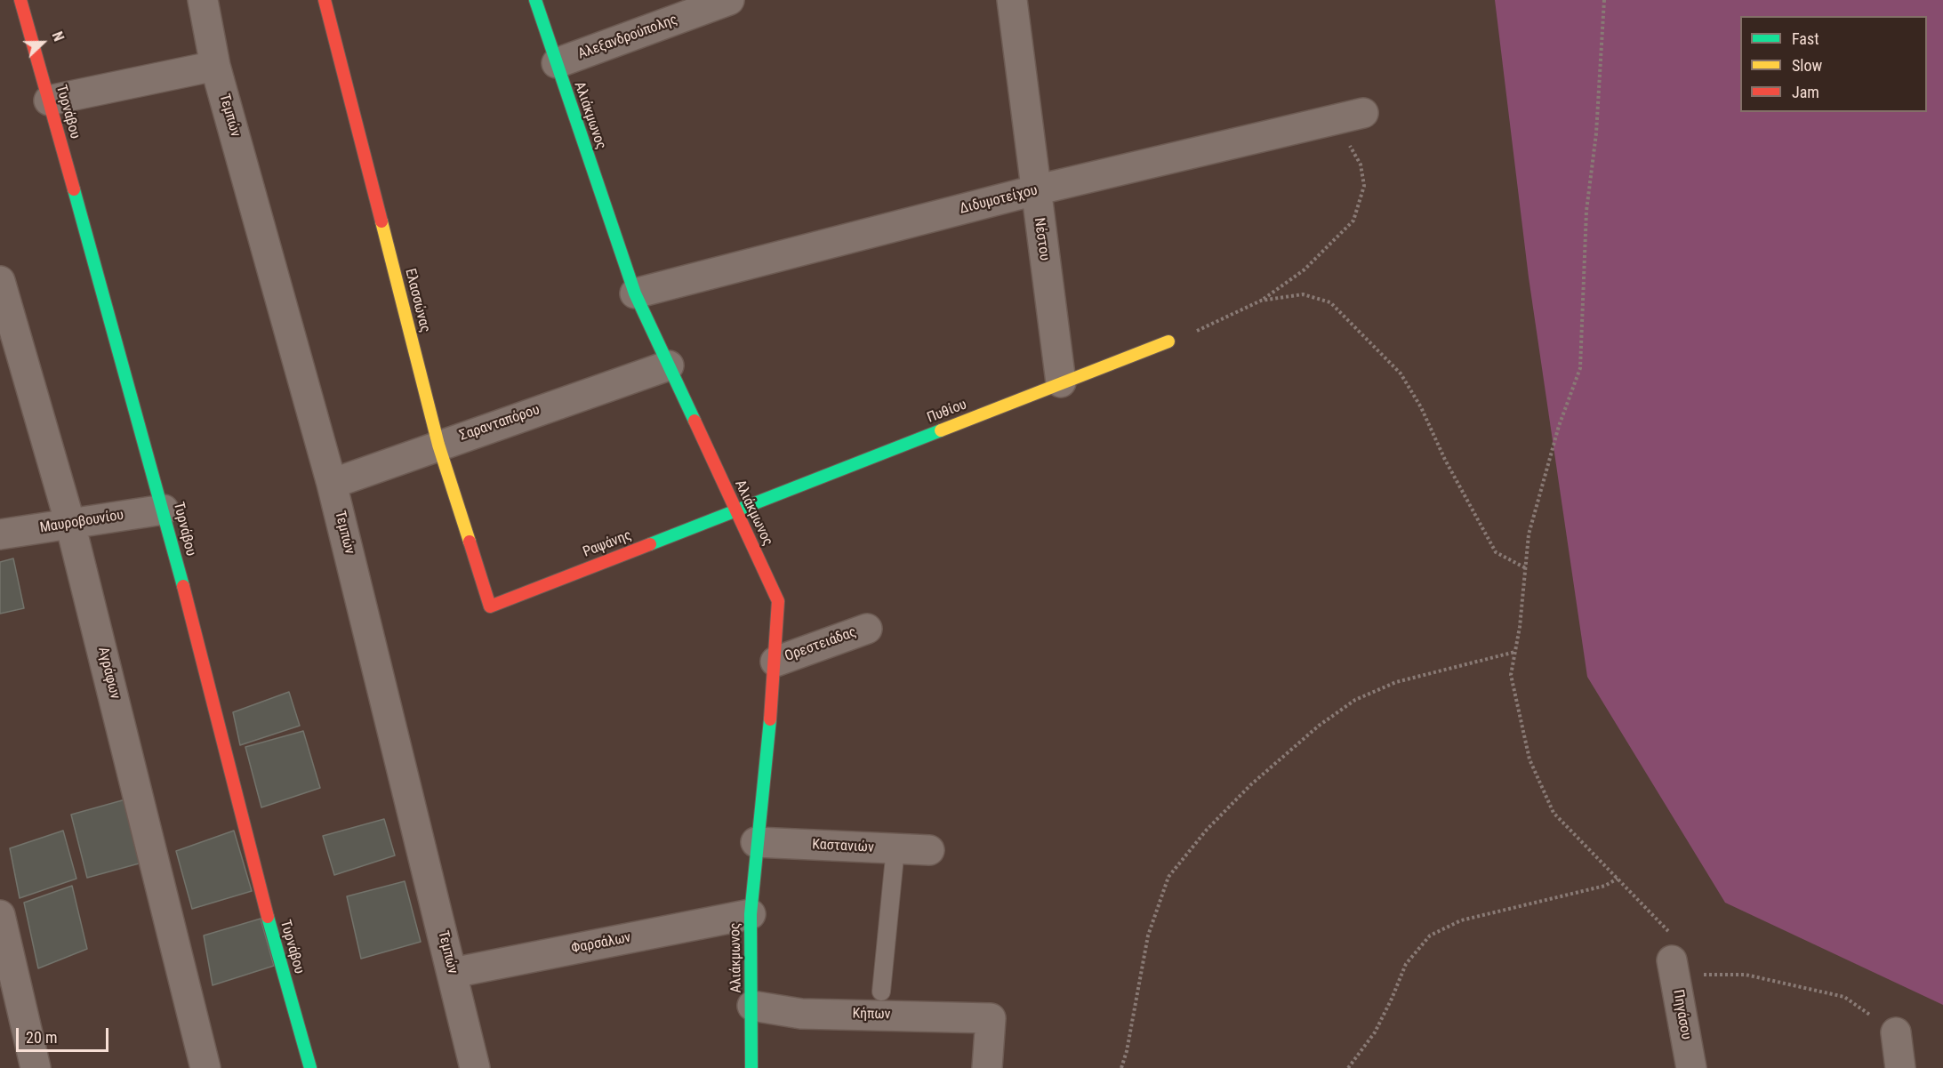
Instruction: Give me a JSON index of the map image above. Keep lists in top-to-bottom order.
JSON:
{
  "streets": {
    "street": [
      "Αλεξανδρούπολης",
      "Τυρνάβου",
      "Τεμπών",
      "Αλιάκμωνος",
      "Διδυμοτείχου",
      "Νέστου",
      "Ελασσώνας",
      "Πυθίου",
      "Σαρανταπόρου",
      "Μαυροβουνίου",
      "Ραψάνης",
      "Ορεστειάδας",
      "Αγράφων",
      "Καστανιών",
      "Φαρσάλων",
      "Κήπων",
      "Πηγάσου"
    ]
  },
  "crossings": [
    ["Αλεξανδρούπολης", "Αλιάκμωνος"],
    ["Τυρνάβου", "Μαυροβουνίου"],
    ["Τεμπών", "Σαρανταπόρου"],
    ["Τεμπών", "Φαρσάλων"],
    ["Αλιάκμωνος", "Διδυμοτείχου"],
    ["Αλιάκμωνος", "Πυθίου"],
    ["Αλιάκμωνος", "Σαρανταπόρου"],
    ["Αλιάκμωνος", "Ραψάνης"],
    ["Αλιάκμωνος", "Ορεστειάδας"],
    ["Αλιάκμωνος", "Καστανιών"],
    ["Αλιάκμωνος", "Φαρσάλων"],
    ["Αλιάκμωνος", "Κήπων"],
    ["Διδυμοτείχου", "Νέστου"],
    ["Νέστου", "Πυθίου"],
    ["Ελασσώνας", "Σαρανταπόρου"],
    ["Ελασσώνας", "Ραψάνης"],
    ["Πυθίου", "Ραψάνης"],
    ["Μαυροβουνίου", "Αγράφων"]
  ],
  "legend": ["Fast", "Slow", "Jam"],
  "scale_bar": "20 m",
  "north": "right"
}
